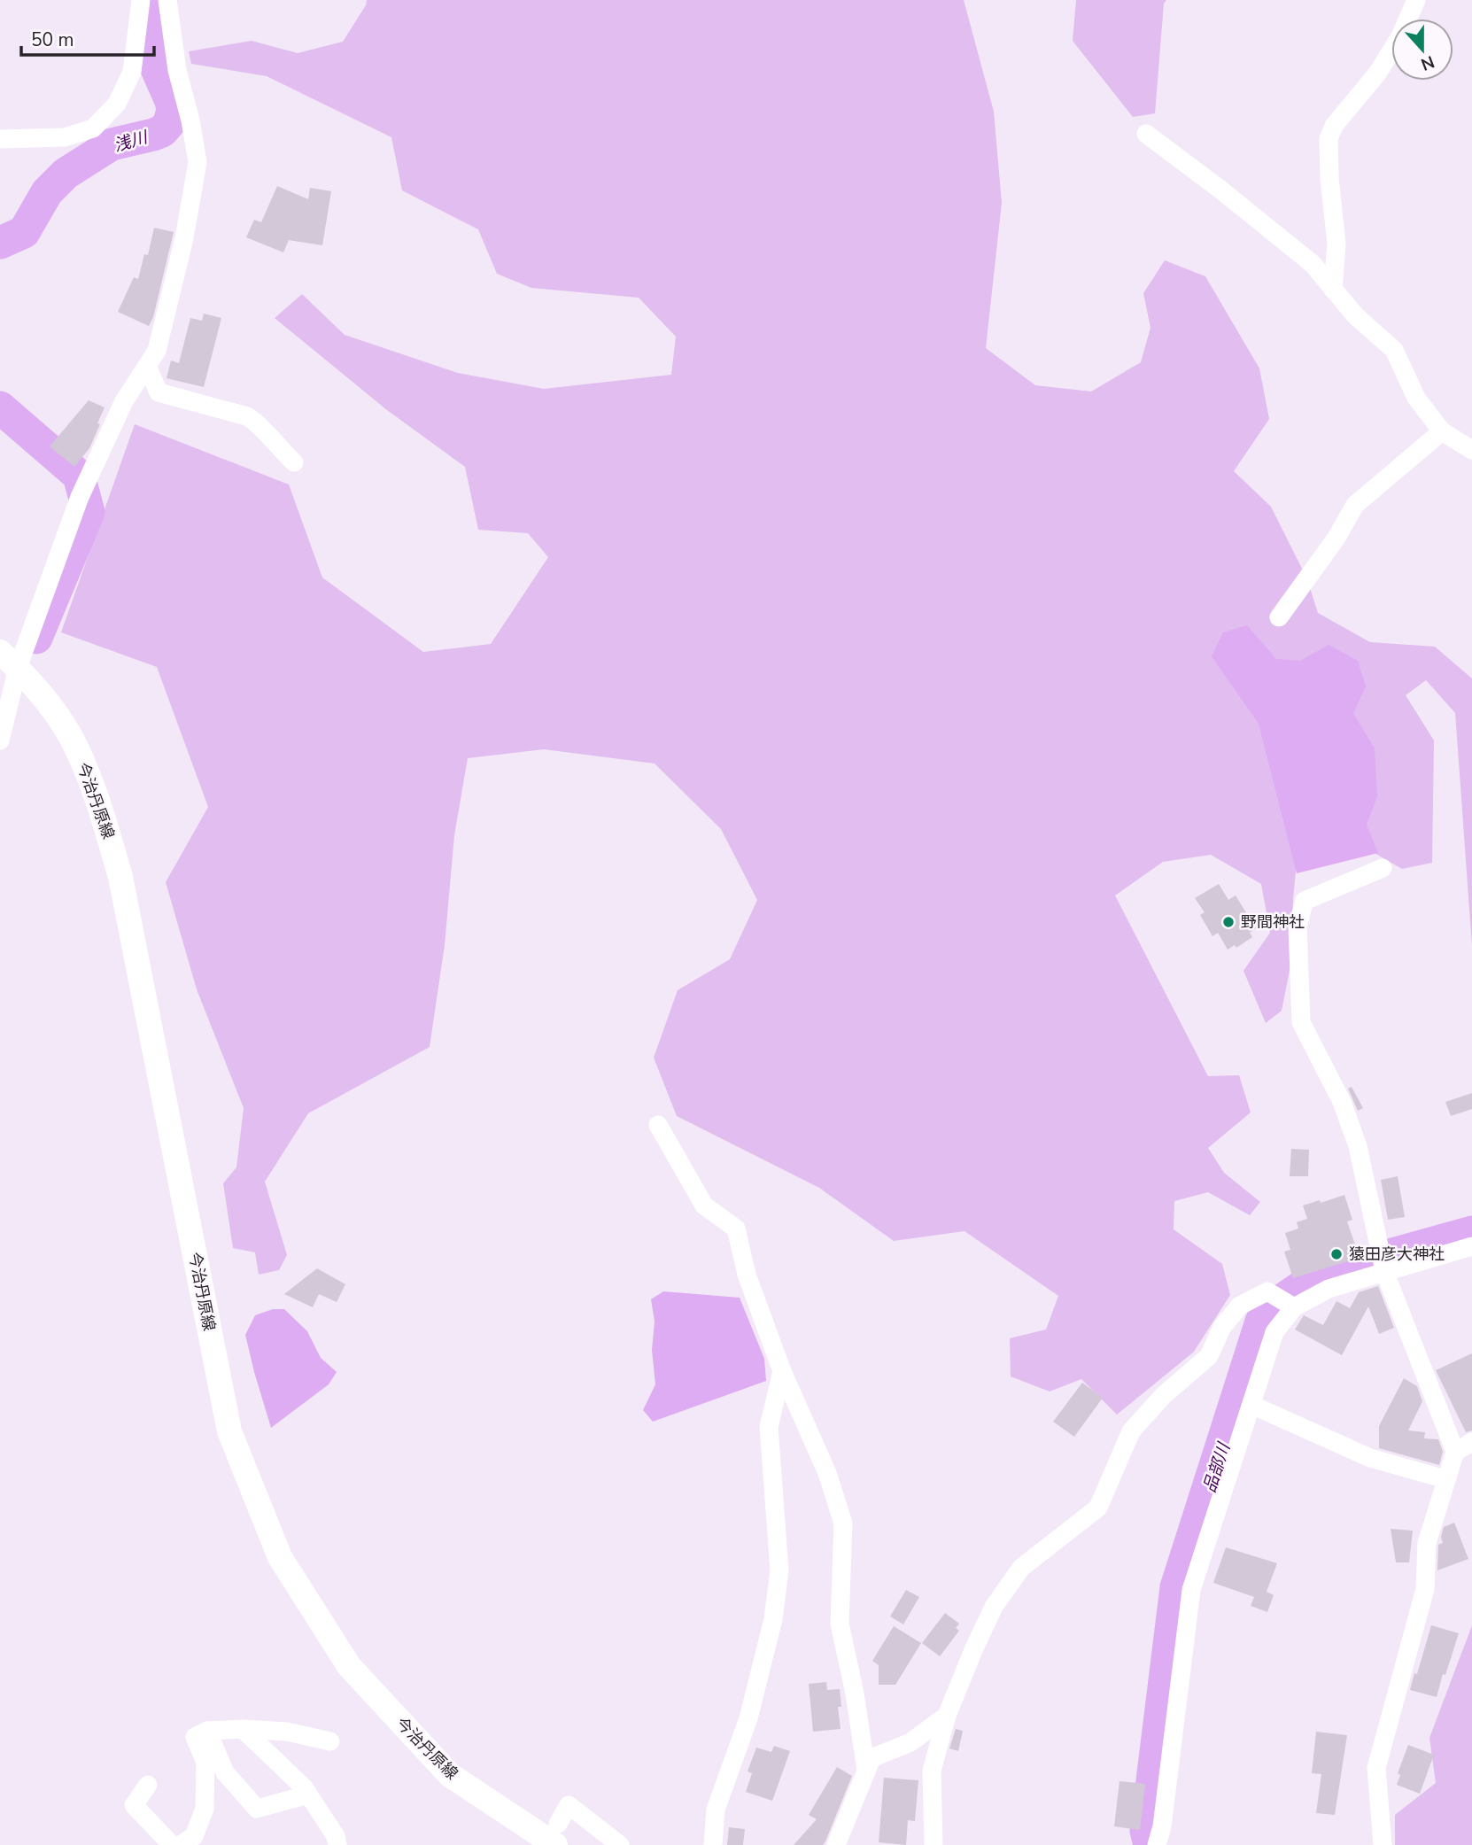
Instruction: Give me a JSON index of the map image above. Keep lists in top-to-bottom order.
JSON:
{
  "streets": {
    "main road": ["今治丹原線"]
  },
  "water": ["浅川", "品部川"],
  "places": ["野間神社", "猿田彦大神社"],
  "scale_bar": "50 m",
  "north": "bottom"
}
